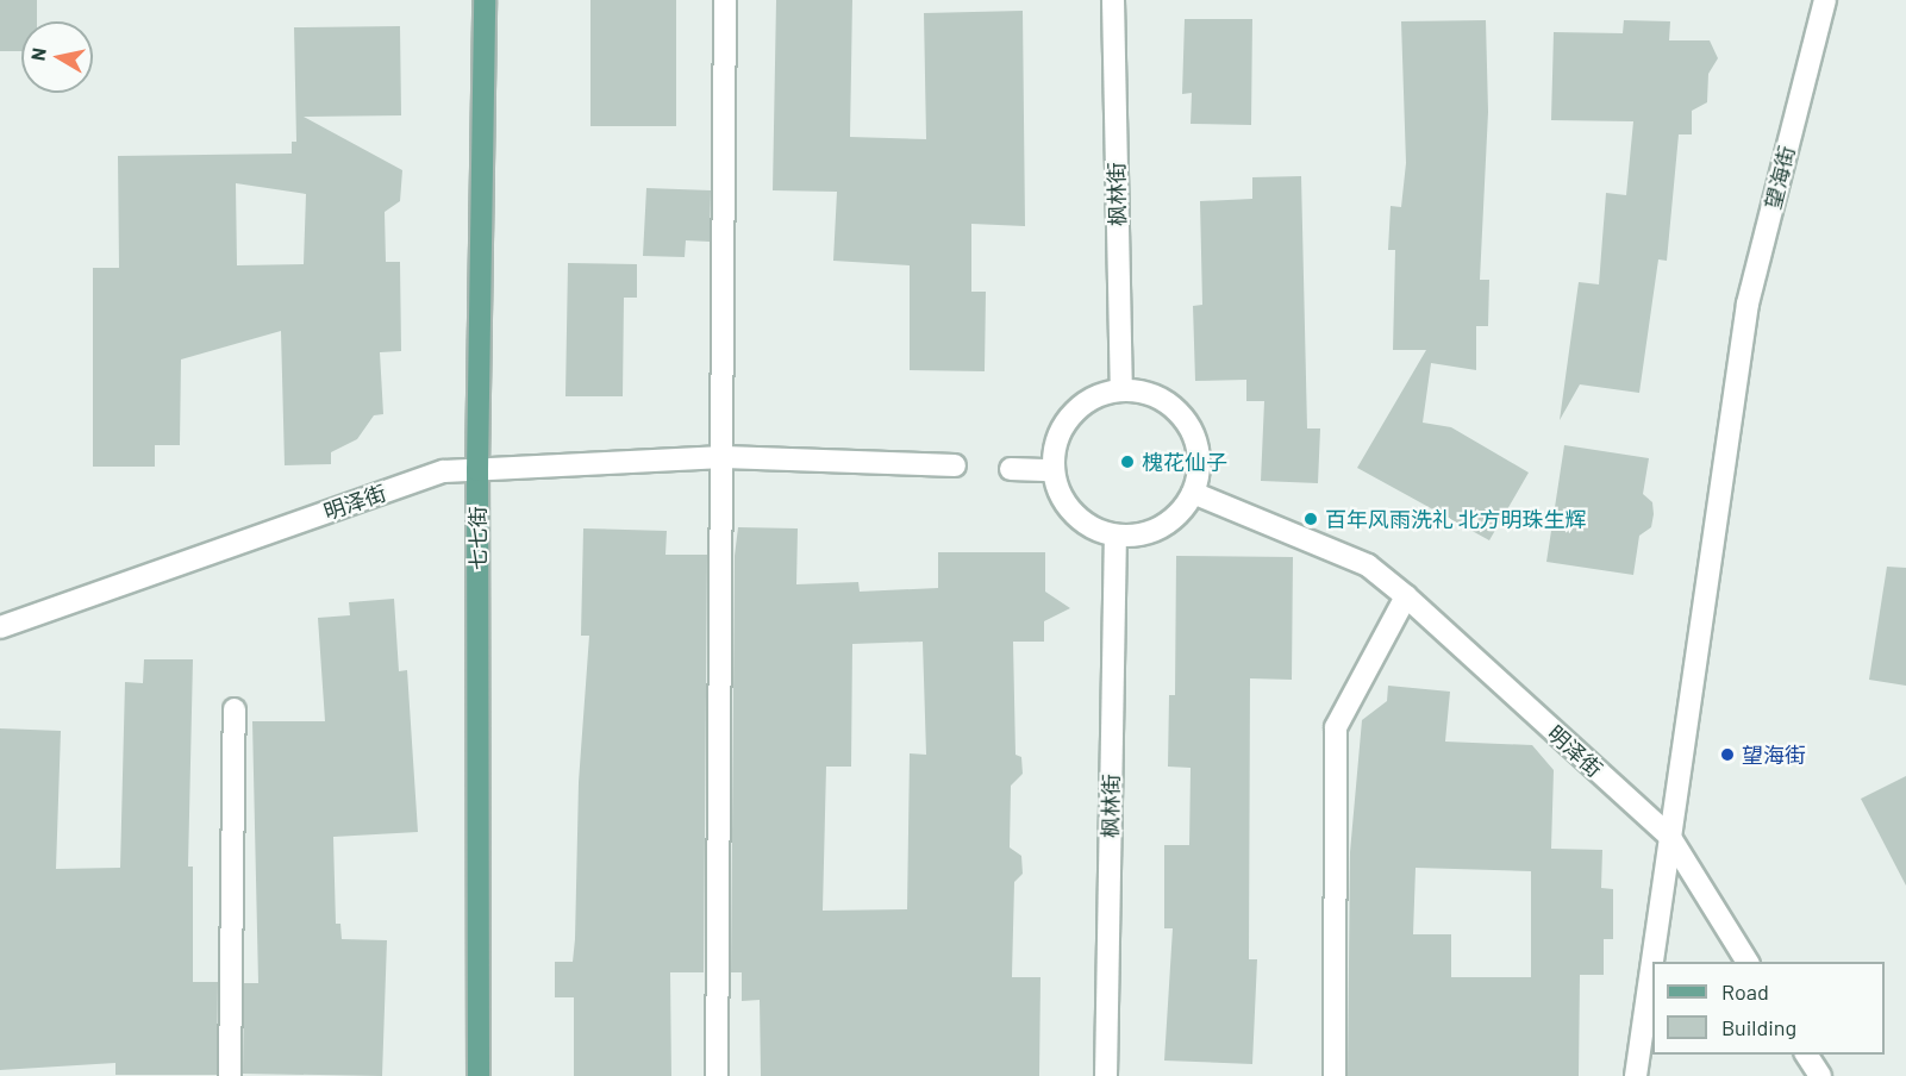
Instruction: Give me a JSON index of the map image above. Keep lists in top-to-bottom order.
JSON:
{
  "streets": {
    "main road": ["七七街"],
    "street": ["望海街", "枫林街", "明泽街"]
  },
  "crossings": [
    ["望海街", "明泽街"],
    ["枫林街", "明泽街"],
    ["明泽街", "七七街"]
  ],
  "places": ["槐花仙子", "百年风雨洗礼 北方明珠生辉", "望海街"],
  "legend": ["Road", "Building"],
  "north": "left"
}
